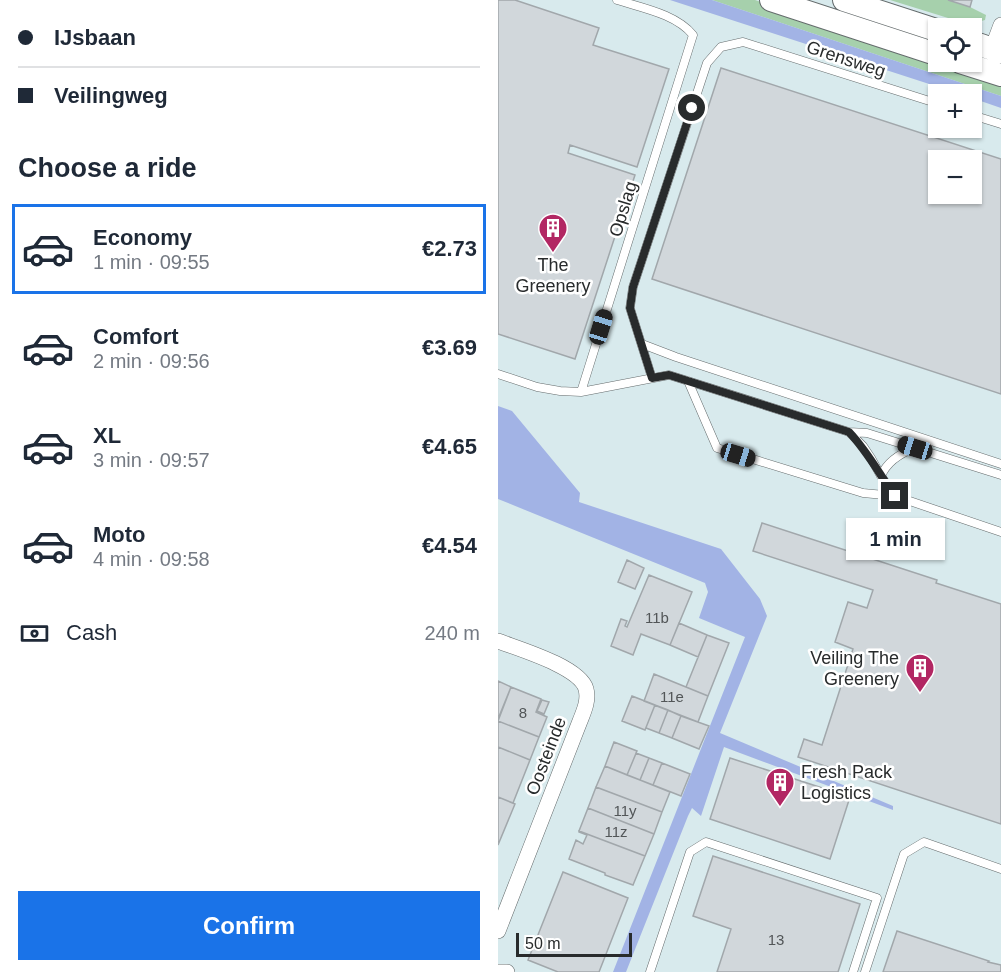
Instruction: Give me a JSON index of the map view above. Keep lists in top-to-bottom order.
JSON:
{
  "streets": {
    "street": ["Oosteinde"],
    "lane": ["Grensweg", "Opslag"]
  },
  "places": {
    "building": ["The Greenery", "Veiling The Greenery", "Fresh Pack Logistics"]
  },
  "house_numbers": [
    "11b",
    "11e",
    "8",
    "11y",
    "11z",
    "13"
  ],
  "scale_bar": "50 m",
  "page": {
    "banner": ["IJsbaan", "Veilingweg"],
    "map_buttons": ["+", "−"],
    "heading": "Choose a ride",
    "list": [
      {
        "name": "Economy",
        "note": "1 min · 09:55",
        "value": "€2.73"
      },
      {
        "name": "Comfort",
        "note": "2 min · 09:56",
        "value": "€3.69"
      },
      {
        "name": "XL",
        "note": "3 min · 09:57",
        "value": "€4.65"
      },
      {
        "name": "Moto",
        "note": "4 min · 09:58",
        "value": "€4.54"
      }
    ],
    "bubble": "1 min",
    "pay": ["Cash", "240 m"],
    "buttons": "Confirm",
    "scale": "50 m"
  }
}
